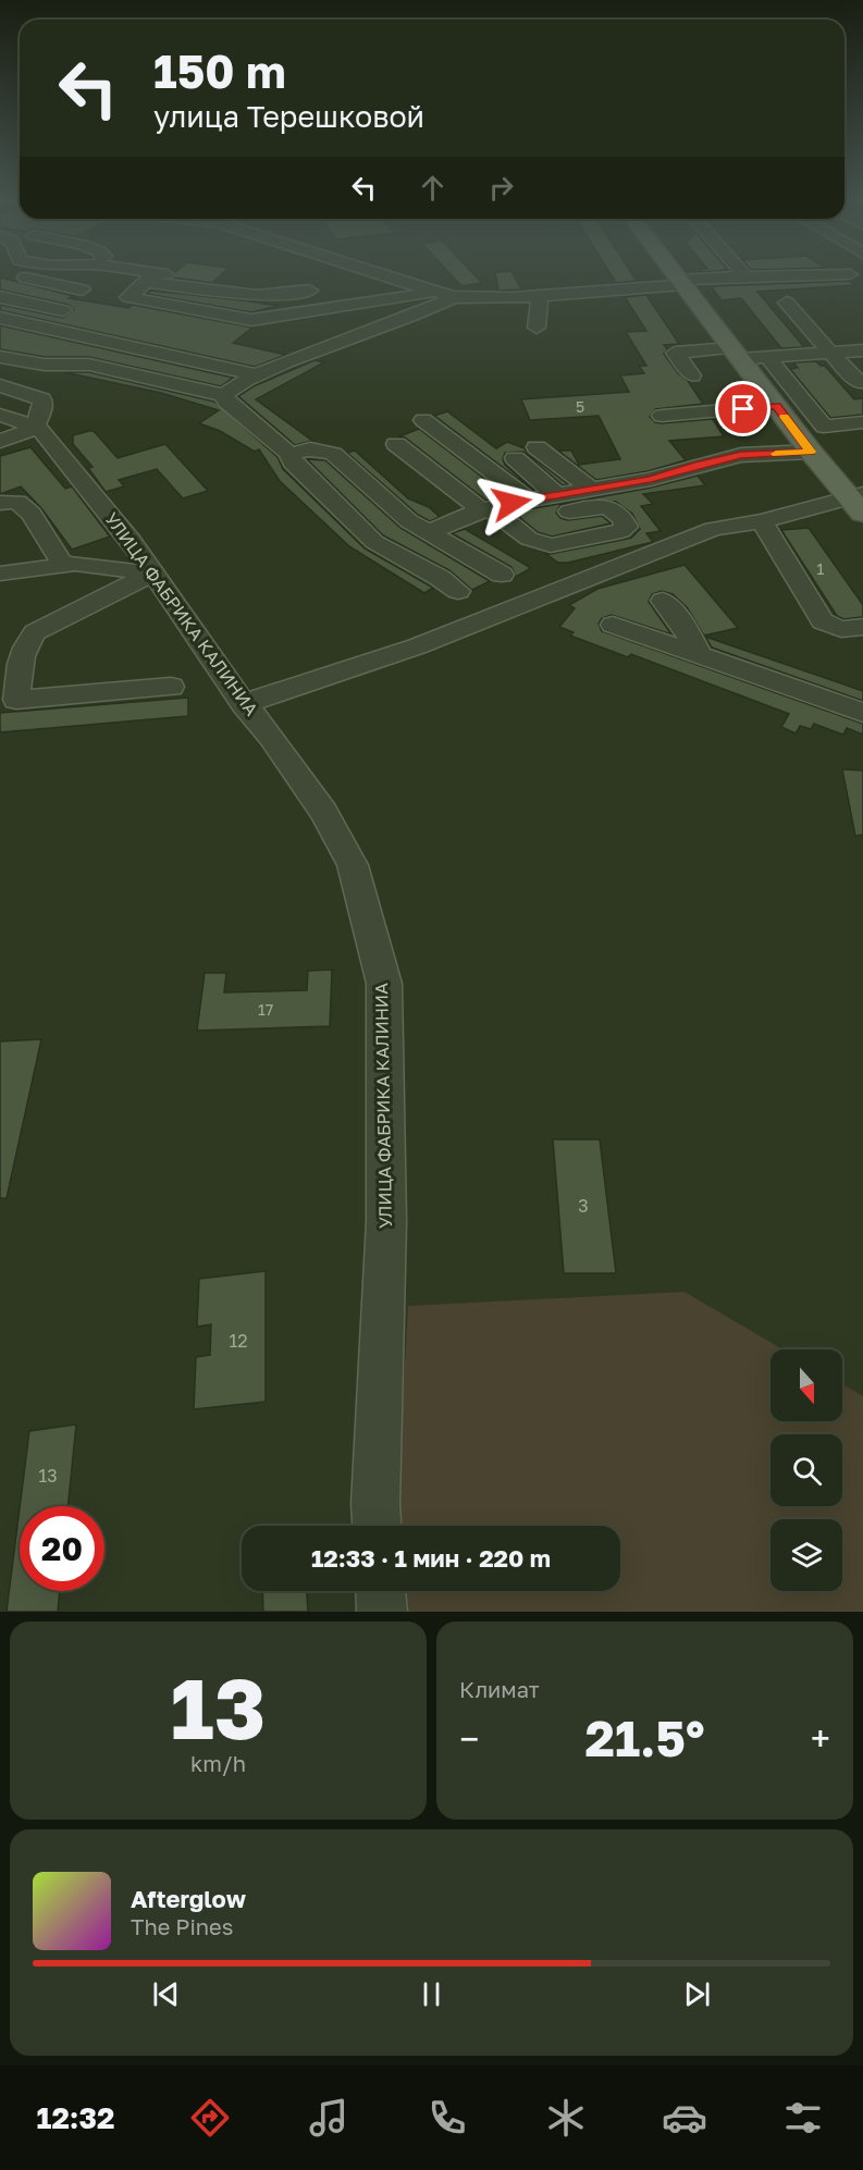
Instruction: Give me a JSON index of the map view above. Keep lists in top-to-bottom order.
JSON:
{
  "streets": {
    "street": ["УЛИЦА ФАБРИКА КАЛИНИА"]
  },
  "house_numbers": [
    "5",
    "1",
    "17",
    "3",
    "12",
    "13"
  ],
  "north": "bottom",
  "page": {
    "turn": ["150 m", "улица Терешковой"],
    "limit": "20",
    "trip": "12:33 · 1 мин · 220 m",
    "tile": [
      ["13", "km/h"],
      "Климат"
    ],
    "heat": ["−", "21.5°", "+"],
    "song": ["Afterglow", "The Pines"],
    "tabs": "12:32"
  }
}
